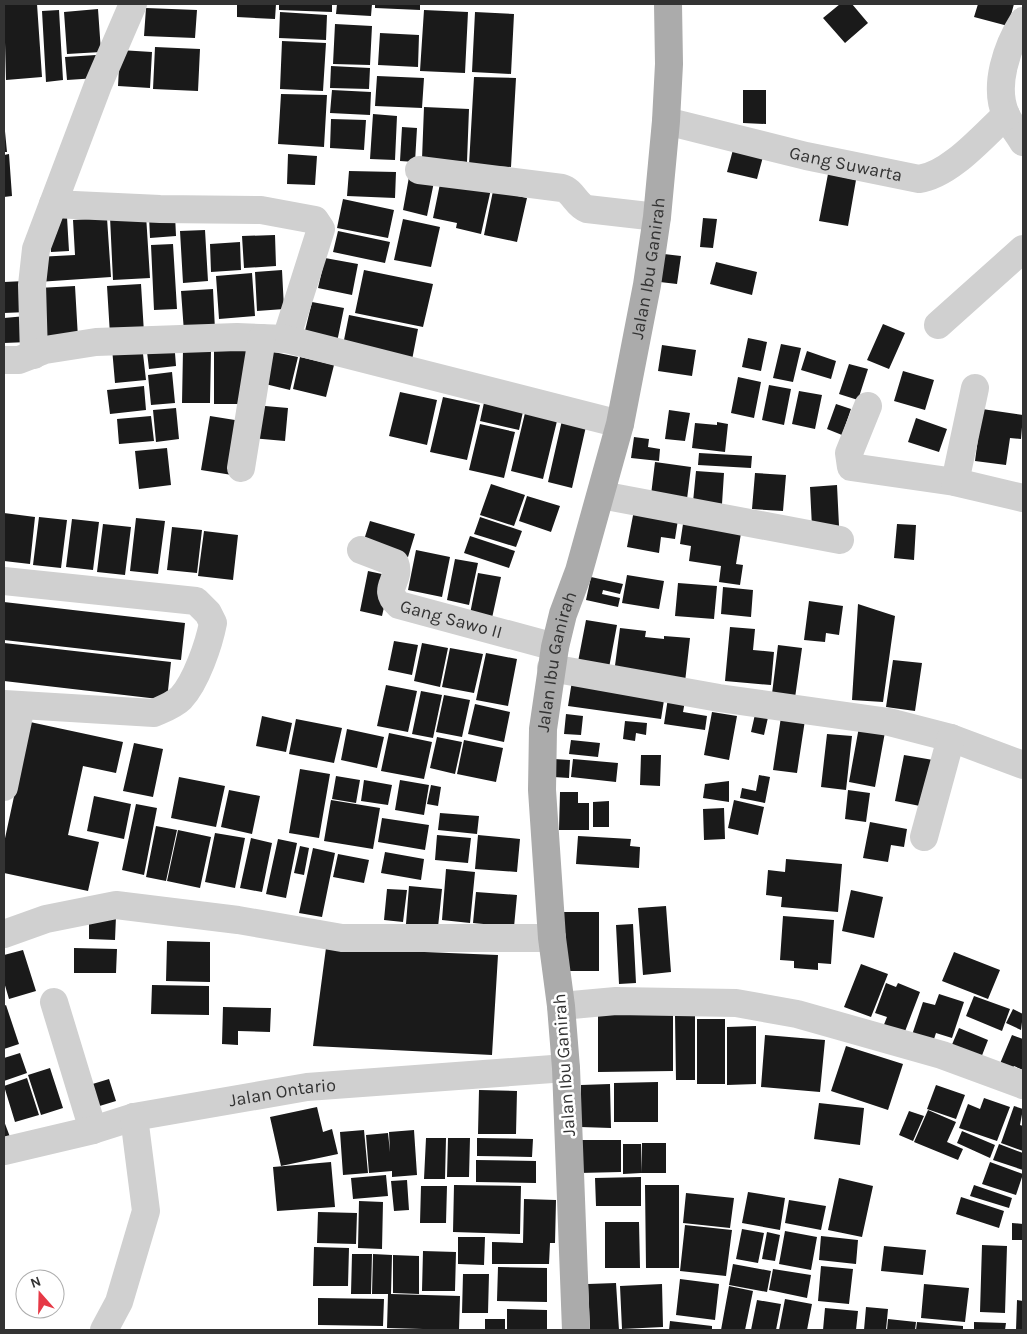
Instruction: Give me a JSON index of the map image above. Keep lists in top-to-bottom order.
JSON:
{
  "streets": {
    "main road": ["Jalan Ibu Ganirah"],
    "street": ["Gang Suwarta", "Gang Sawo II", "Jalan Ontario"]
  },
  "crossings": [
    ["Gang Suwarta", "Jalan Ibu Ganirah"],
    ["Jalan Ibu Ganirah", "Gang Sawo II"],
    ["Jalan Ibu Ganirah", "Jalan Ontario"]
  ],
  "north": "top"
}
